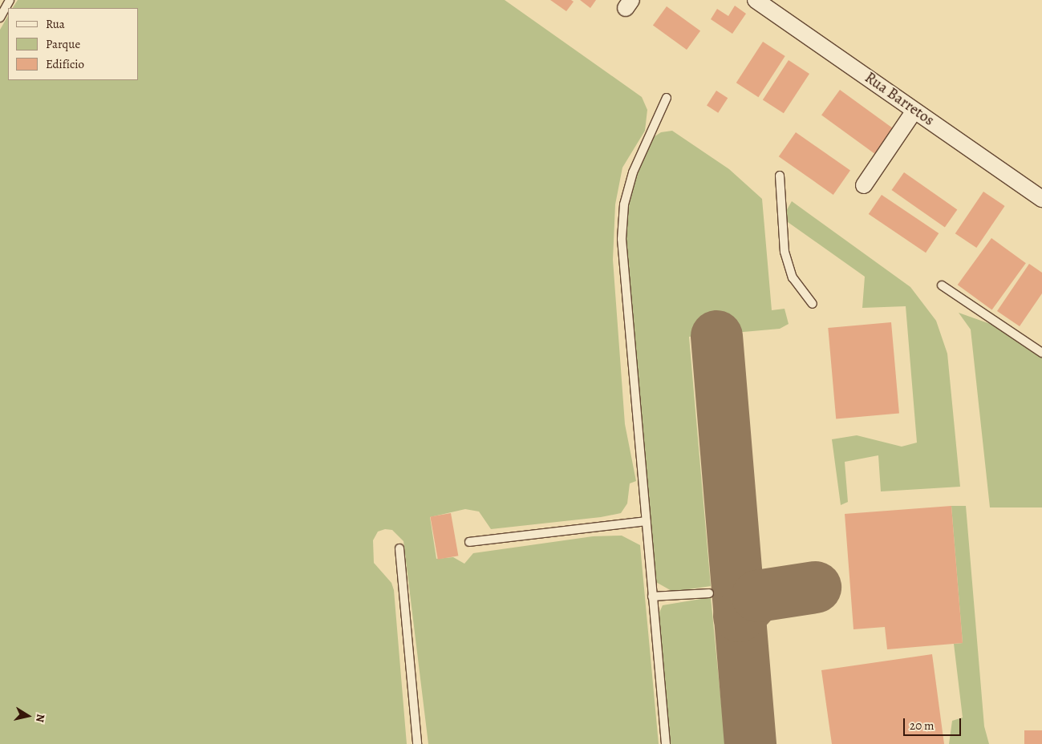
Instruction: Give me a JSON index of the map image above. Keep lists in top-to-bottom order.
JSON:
{
  "streets": {
    "street": ["Rua Barretos"]
  },
  "legend": ["Rua", "Parque", "Edifício"],
  "scale_bar": "20 m",
  "north": "right"
}
